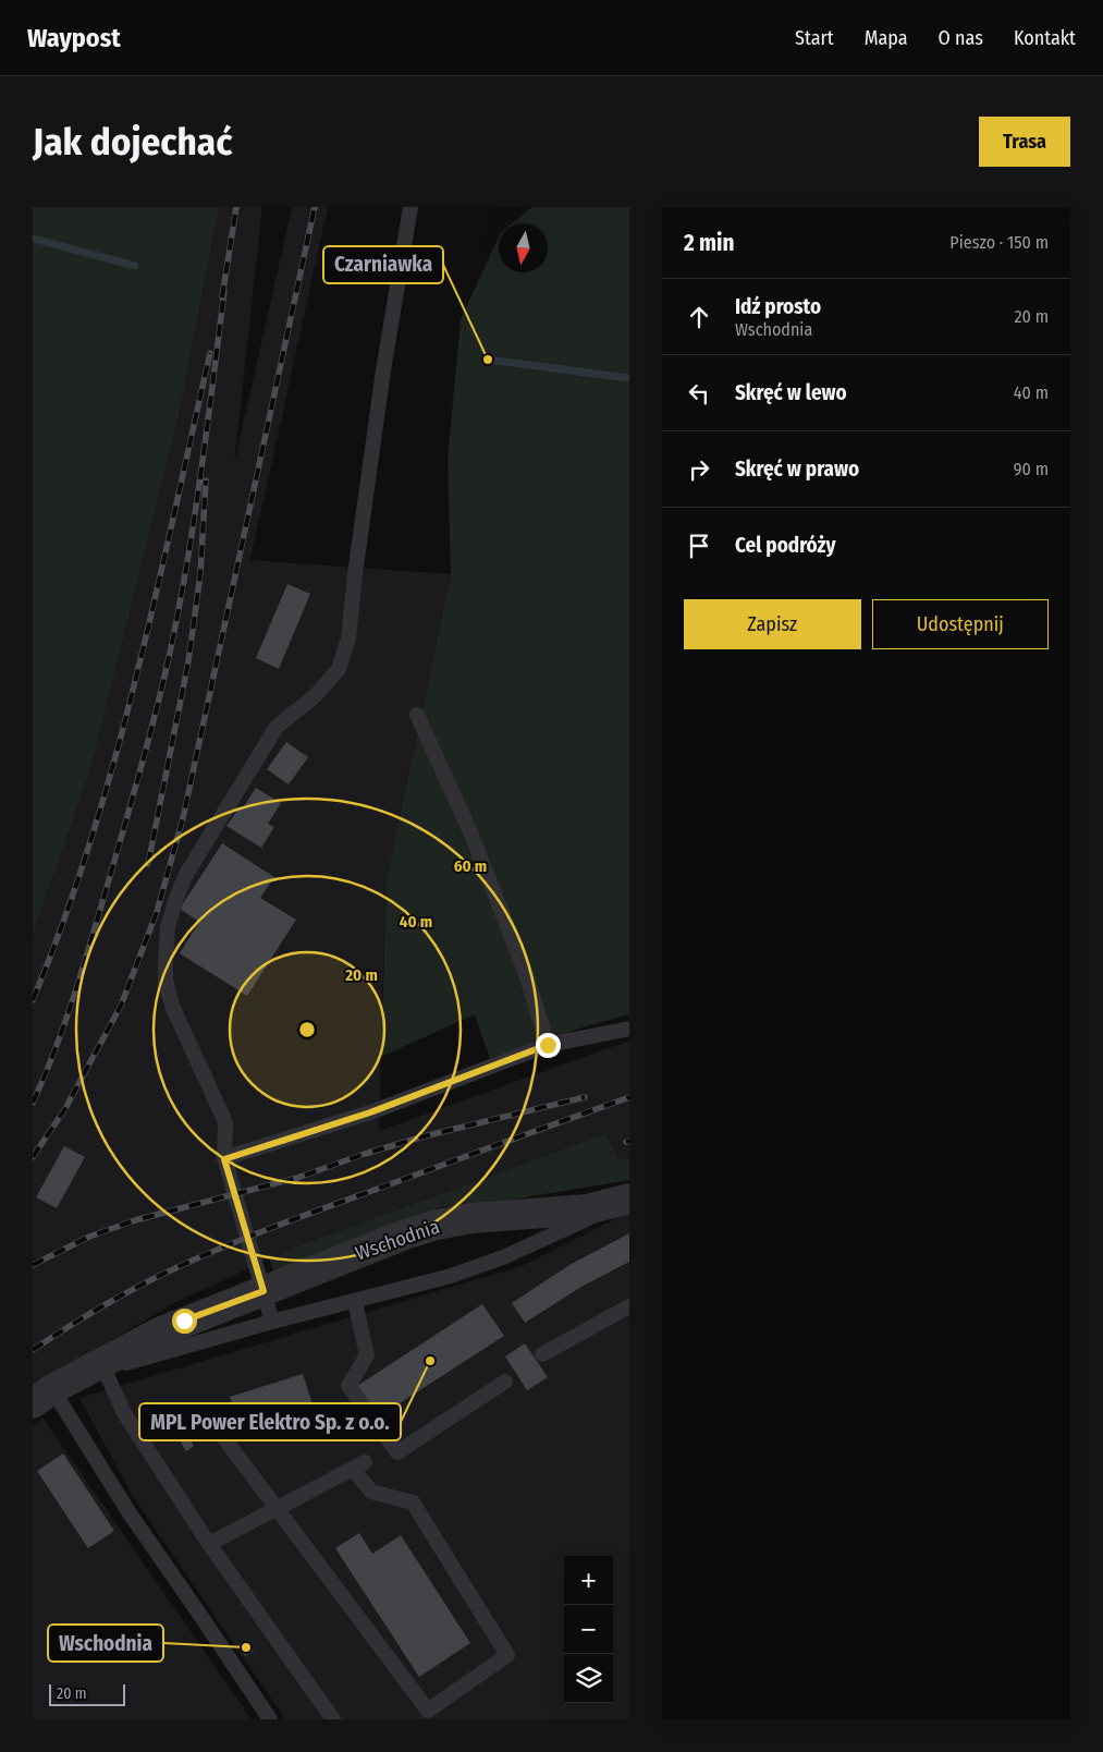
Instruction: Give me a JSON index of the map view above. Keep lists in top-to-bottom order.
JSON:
{
  "streets": {
    "street": ["Wschodnia"]
  },
  "places": ["Czarniawka", "MPL Power Elektro Sp. z o.o.", "Wschodnia"],
  "scale_bar": "20 m",
  "north": "bottom",
  "page": {
    "header": "Waypost",
    "nav": [
      "Start",
      "Mapa",
      "O nas",
      "Kontakt"
    ],
    "buttons": [
      "Trasa",
      ["Zapisz", "Udostępnij"]
    ],
    "title": "Jak dojechać",
    "heading": ["2 min", "Pieszo · 150 m"],
    "list": [
      ["Idź prosto", "Wschodnia", "20 m"],
      ["Skręć w lewo", "40 m"],
      ["Skręć w prawo", "90 m"],
      "Cel podróży"
    ],
    "map_buttons": ["+", "−"],
    "scale": "20 m"
  },
  "rings": ["60 m", "40 m", "20 m"]
}
